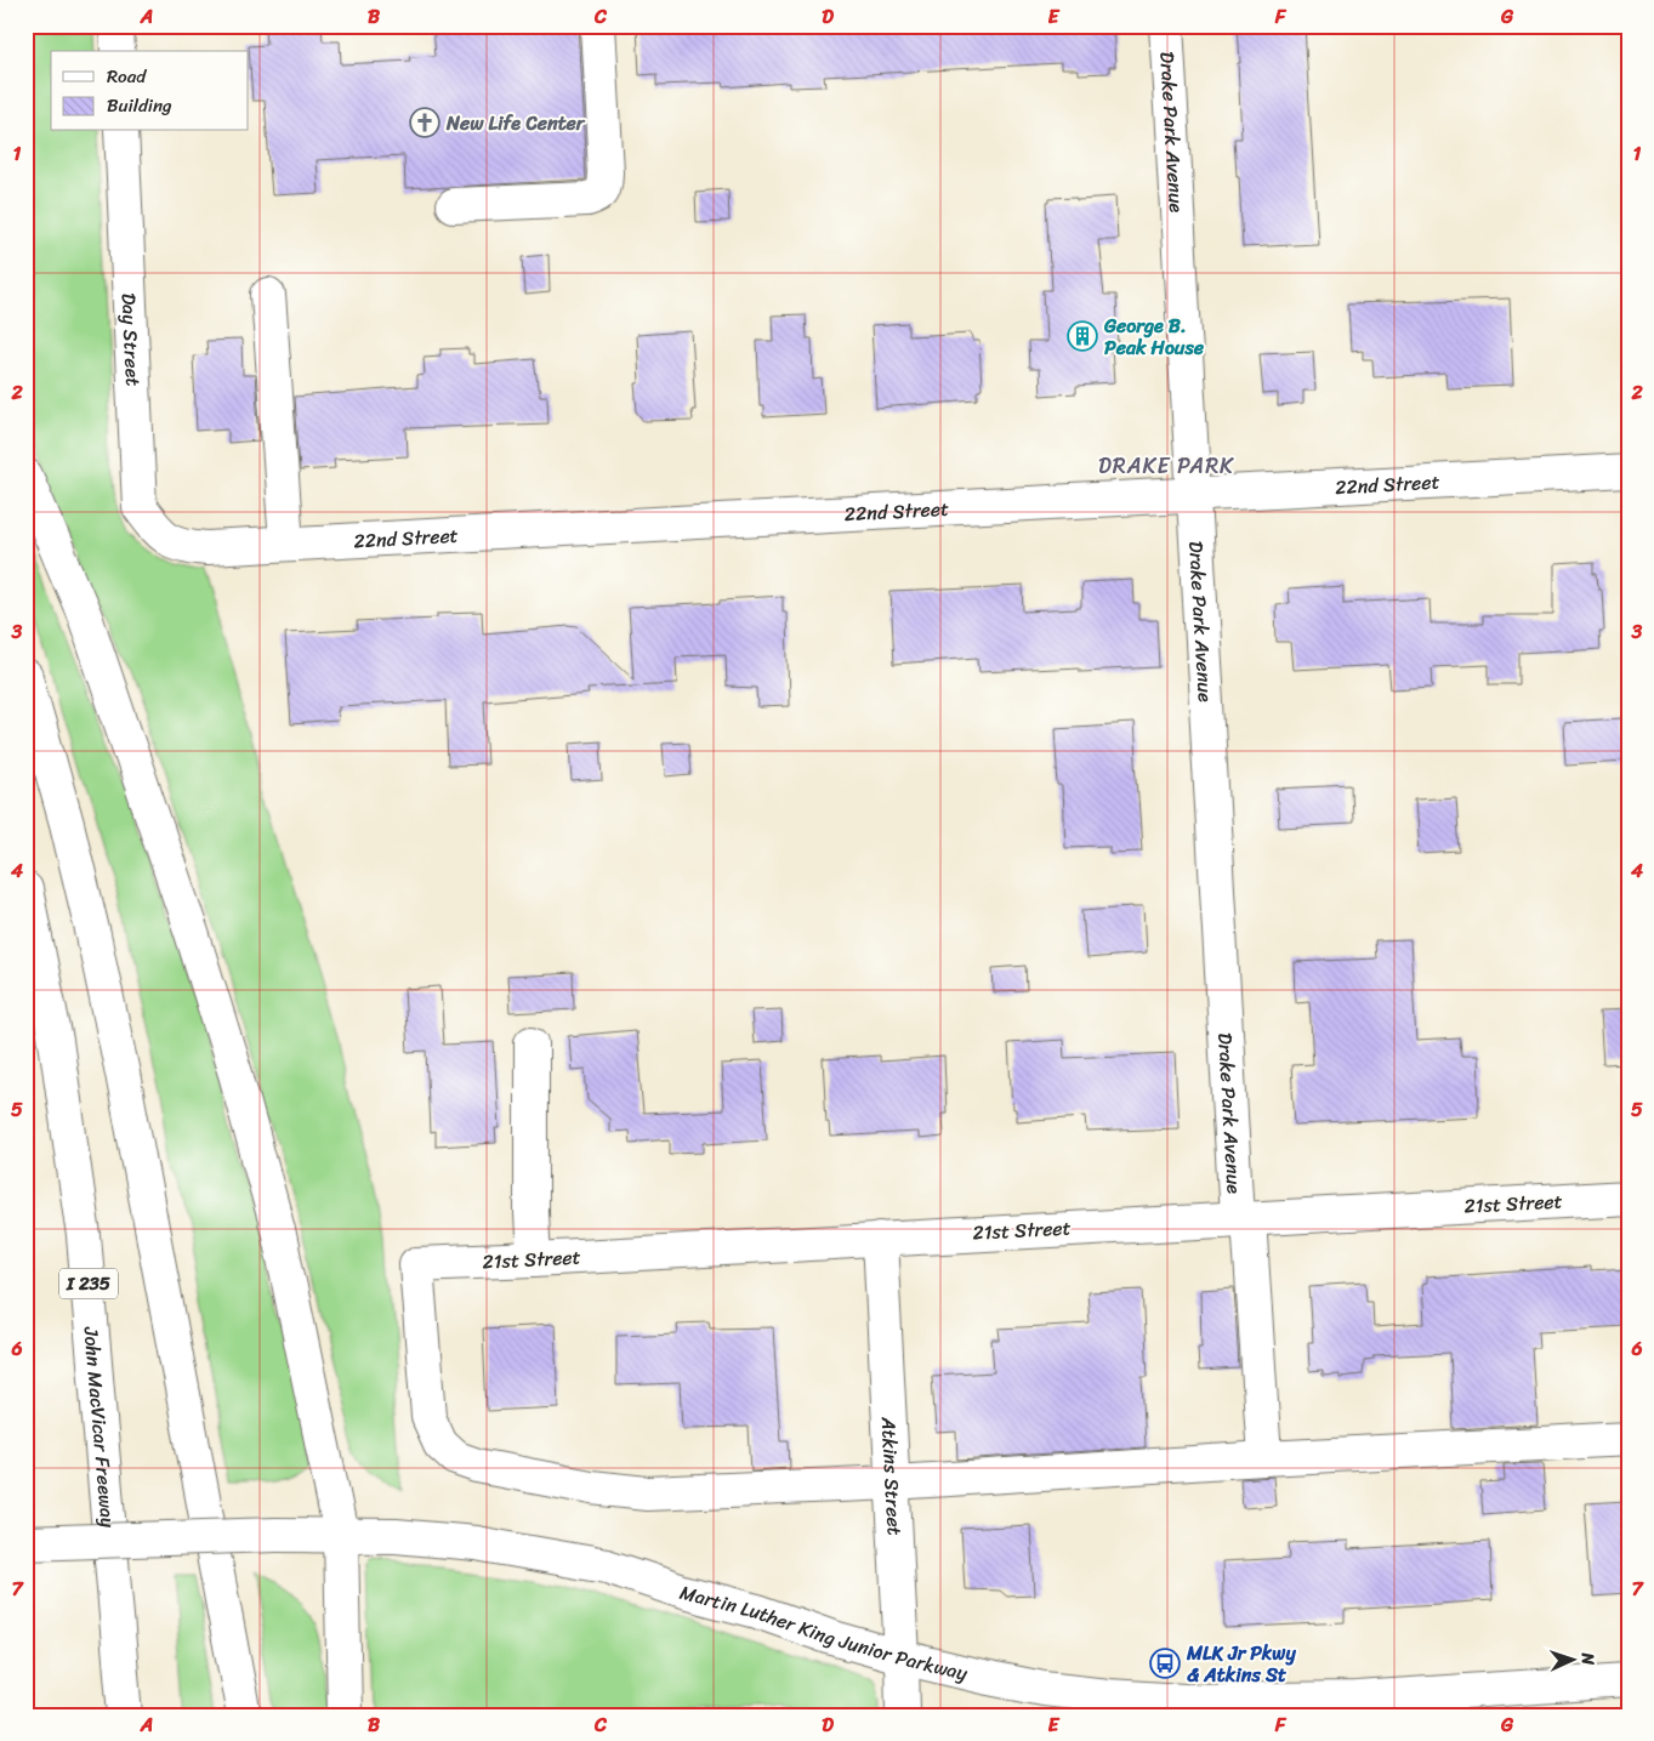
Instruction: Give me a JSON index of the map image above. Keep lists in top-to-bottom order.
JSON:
{
  "streets": {
    "main road": [
      "Drake Park Avenue",
      "Day Street",
      "22nd Street",
      "21st Street",
      "I 235",
      "John MacVicar Freeway",
      "Atkins Street",
      "Martin Luther King Junior Parkway"
    ]
  },
  "crossings": [
    ["Drake Park Avenue", "22nd Street"],
    ["Drake Park Avenue", "21st Street"],
    ["Day Street", "22nd Street"],
    ["21st Street", "Atkins Street"],
    ["Atkins Street", "Martin Luther King Junior Parkway"]
  ],
  "districts": ["DRAKE PARK"],
  "places": {
    "church": ["New Life Center"],
    "building": ["George B. Peak House"],
    "bus stop": ["MLK Jr Pkwy & Atkins St"]
  },
  "legend": ["Road", "Building"],
  "north": "right",
  "grid": {
    "columns": [
      "A",
      "B",
      "C",
      "D",
      "E",
      "F",
      "G"
    ],
    "rows": [
      "1",
      "2",
      "3",
      "4",
      "5",
      "6",
      "7"
    ]
  }
}
